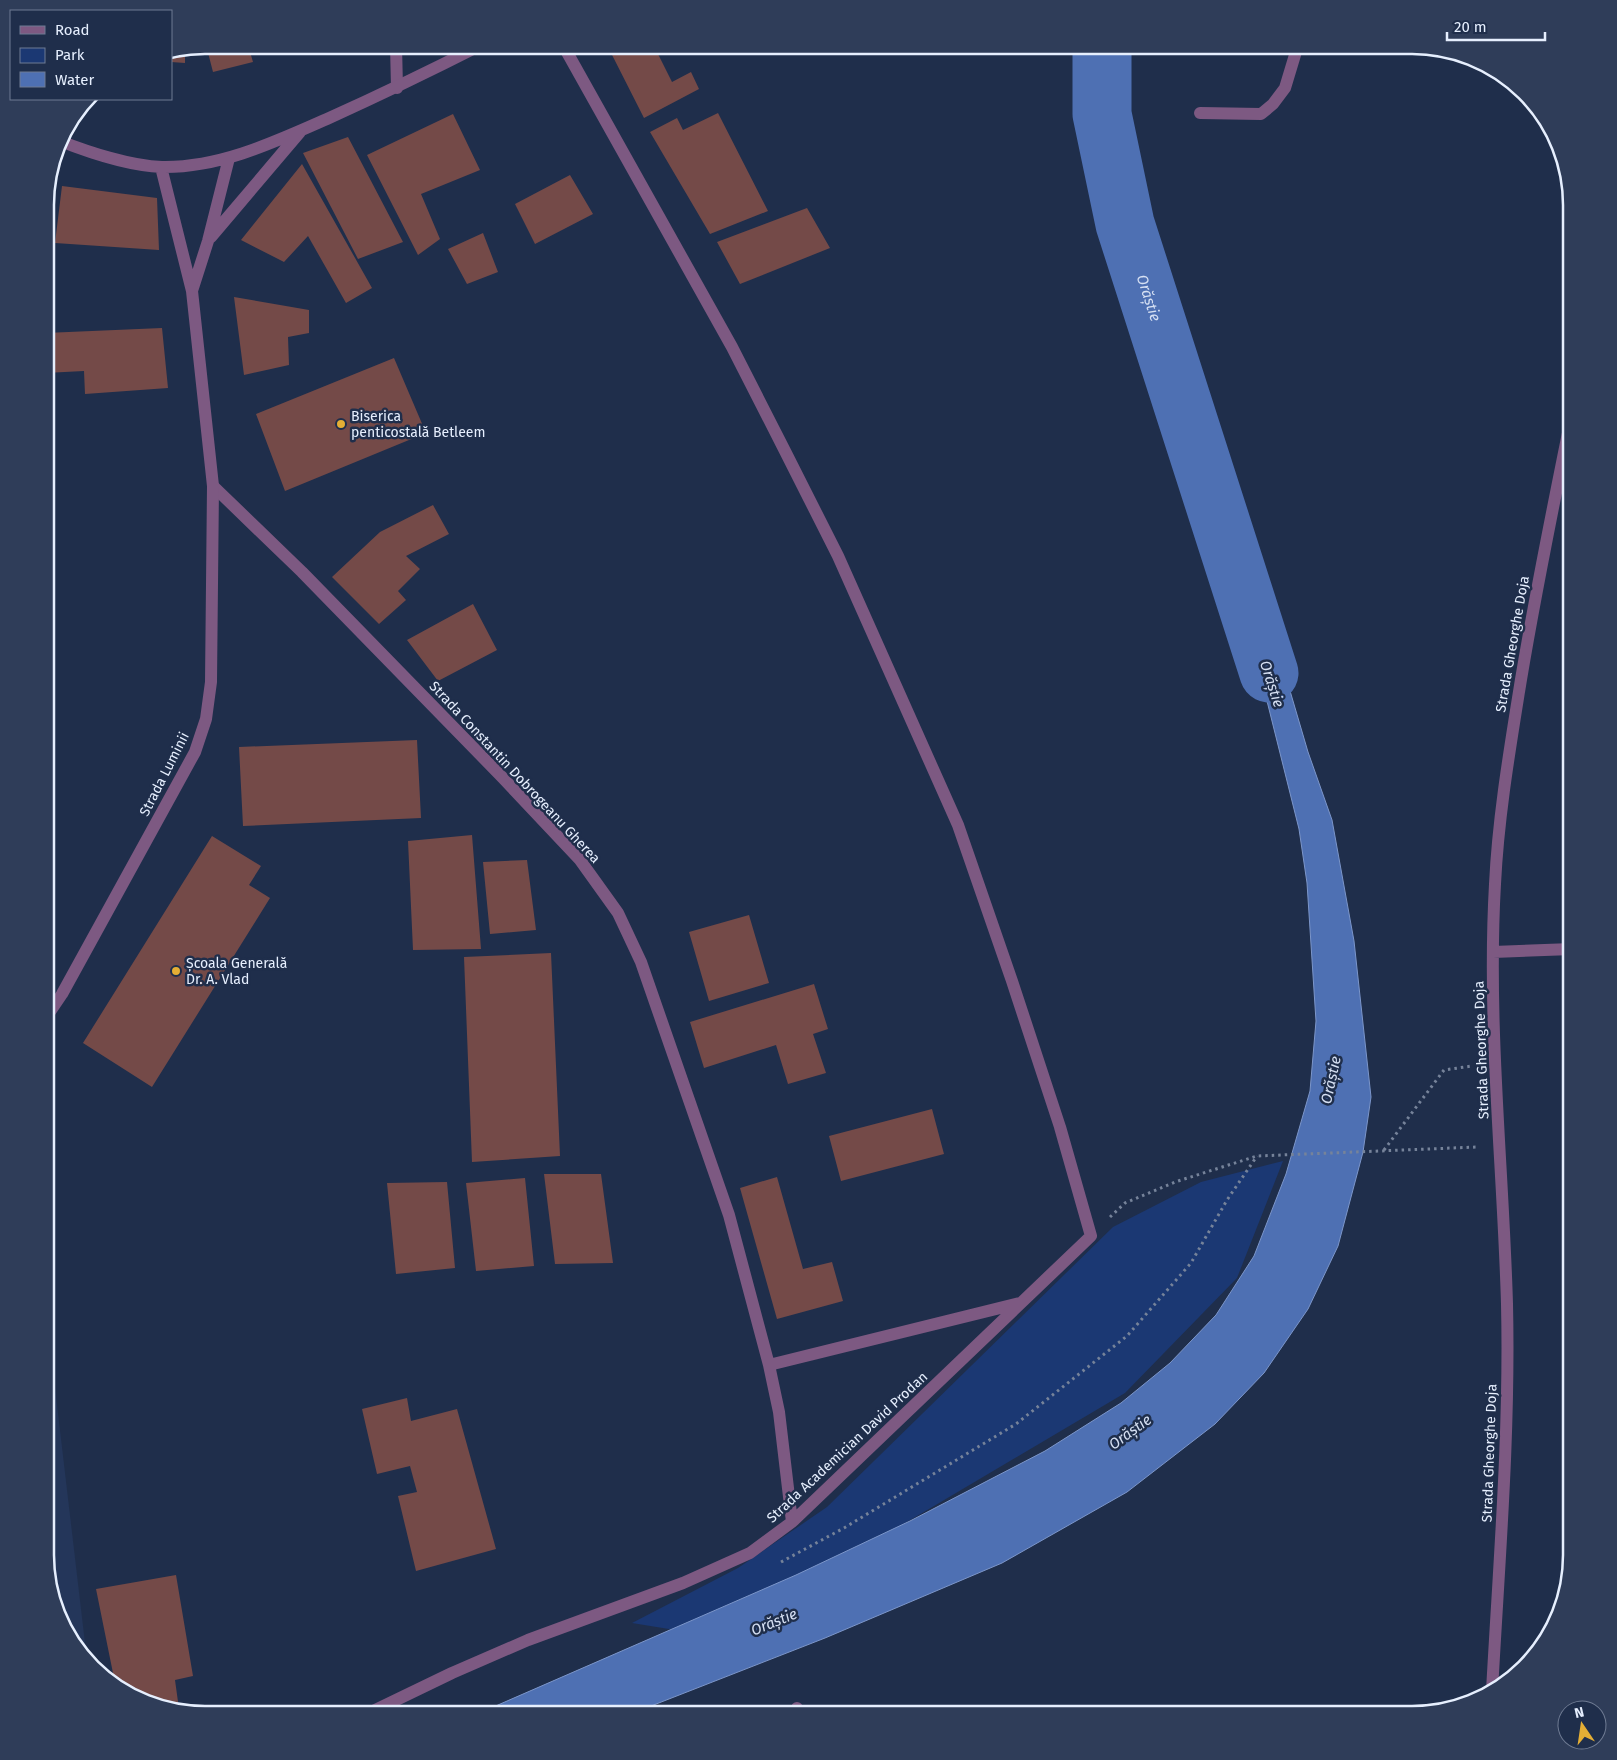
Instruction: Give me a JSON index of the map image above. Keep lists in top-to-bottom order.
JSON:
{
  "streets": {
    "street": [
      "Strada Gheorghe Doja",
      "Strada Constantin Dobrogeanu Gherea",
      "Strada Luminii",
      "Strada Academician David Prodan"
    ]
  },
  "crossings": [
    ["Strada Constantin Dobrogeanu Gherea", "Strada Luminii"],
    ["Strada Constantin Dobrogeanu Gherea", "Strada Academician David Prodan"]
  ],
  "water": ["Orăștie"],
  "places": ["Biserica penticostală Betleem", "Școala Generală Dr. A. Vlad"],
  "legend": ["Road", "Park", "Water"],
  "scale_bar": "20 m",
  "north": "top"
}
